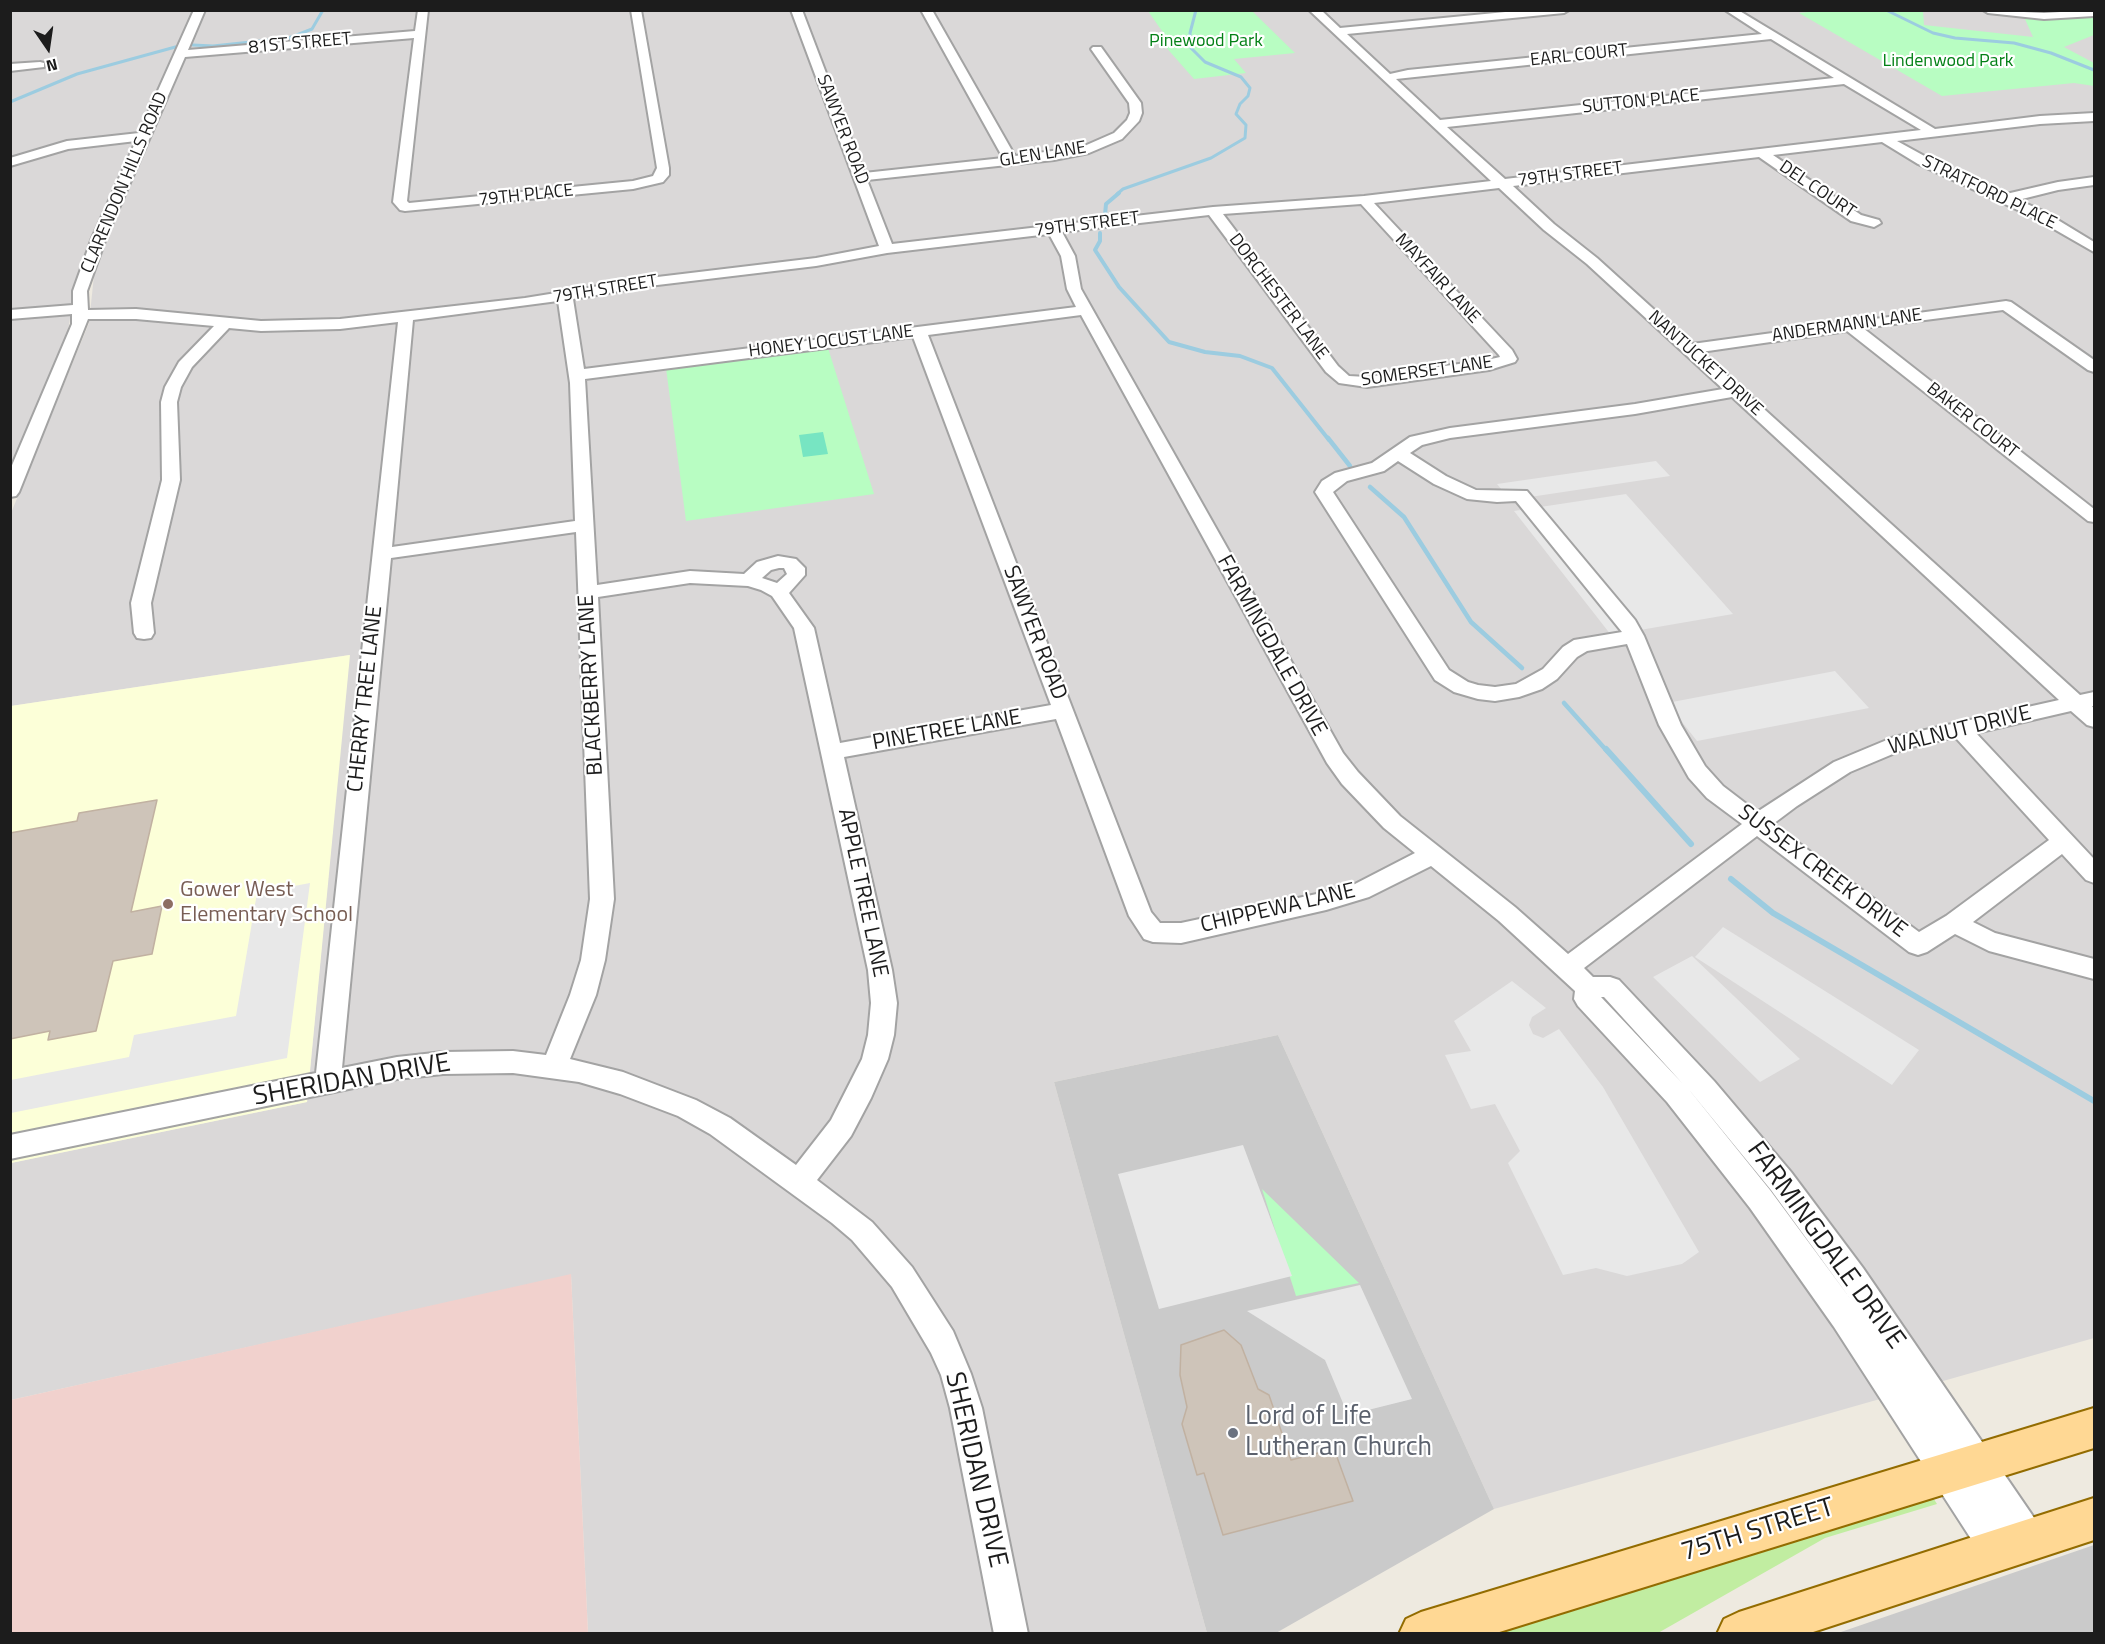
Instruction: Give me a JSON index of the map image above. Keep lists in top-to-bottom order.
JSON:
{
  "streets": {
    "main road": ["75TH STREET"],
    "street": [
      "81ST STREET",
      "EARL COURT",
      "SUTTON PLACE",
      "SAWYER ROAD",
      "GLEN LANE",
      "79TH STREET",
      "CLARENDON HILLS ROAD",
      "DEL COURT",
      "STRATFORD PLACE",
      "79TH PLACE",
      "MAYFAIR LANE",
      "DORCHESTER LANE",
      "ANDERMANN LANE",
      "HONEY LOCUST LANE",
      "NANTUCKET DRIVE",
      "SOMERSET LANE",
      "BAKER COURT",
      "FARMINGDALE DRIVE",
      "BLACKBERRY LANE",
      "CHERRY TREE LANE",
      "PINETREE LANE",
      "WALNUT DRIVE",
      "SUSSEX CREEK DRIVE",
      "APPLE TREE LANE",
      "CHIPPEWA LANE",
      "SHERIDAN DRIVE"
    ]
  },
  "crossings": [
    ["81ST STREET", "CLARENDON HILLS ROAD"],
    ["81ST STREET", "79TH PLACE"],
    ["EARL COURT", "STRATFORD PLACE"],
    ["EARL COURT", "NANTUCKET DRIVE"],
    ["SUTTON PLACE", "STRATFORD PLACE"],
    ["SUTTON PLACE", "NANTUCKET DRIVE"],
    ["SAWYER ROAD", "GLEN LANE"],
    ["SAWYER ROAD", "79TH STREET"],
    ["SAWYER ROAD", "HONEY LOCUST LANE"],
    ["SAWYER ROAD", "PINETREE LANE"],
    ["SAWYER ROAD", "CHIPPEWA LANE"],
    ["79TH STREET", "CLARENDON HILLS ROAD"],
    ["79TH STREET", "DEL COURT"],
    ["79TH STREET", "STRATFORD PLACE"],
    ["79TH STREET", "MAYFAIR LANE"],
    ["79TH STREET", "DORCHESTER LANE"],
    ["79TH STREET", "NANTUCKET DRIVE"],
    ["79TH STREET", "FARMINGDALE DRIVE"],
    ["79TH STREET", "BLACKBERRY LANE"],
    ["79TH STREET", "CHERRY TREE LANE"],
    ["MAYFAIR LANE", "SOMERSET LANE"],
    ["DORCHESTER LANE", "SOMERSET LANE"],
    ["ANDERMANN LANE", "NANTUCKET DRIVE"],
    ["ANDERMANN LANE", "BAKER COURT"],
    ["HONEY LOCUST LANE", "FARMINGDALE DRIVE"],
    ["HONEY LOCUST LANE", "BLACKBERRY LANE"],
    ["NANTUCKET DRIVE", "WALNUT DRIVE"],
    ["FARMINGDALE DRIVE", "WALNUT DRIVE"],
    ["FARMINGDALE DRIVE", "CHIPPEWA LANE"],
    ["FARMINGDALE DRIVE", "75TH STREET"],
    ["BLACKBERRY LANE", "SHERIDAN DRIVE"],
    ["CHERRY TREE LANE", "SHERIDAN DRIVE"],
    ["PINETREE LANE", "APPLE TREE LANE"],
    ["WALNUT DRIVE", "SUSSEX CREEK DRIVE"],
    ["APPLE TREE LANE", "SHERIDAN DRIVE"]
  ],
  "parks": ["Pinewood Park", "Lindenwood Park"],
  "places": ["Gower West Elementary School", "Lord of Life Lutheran Church"],
  "north": "bottom"
}
